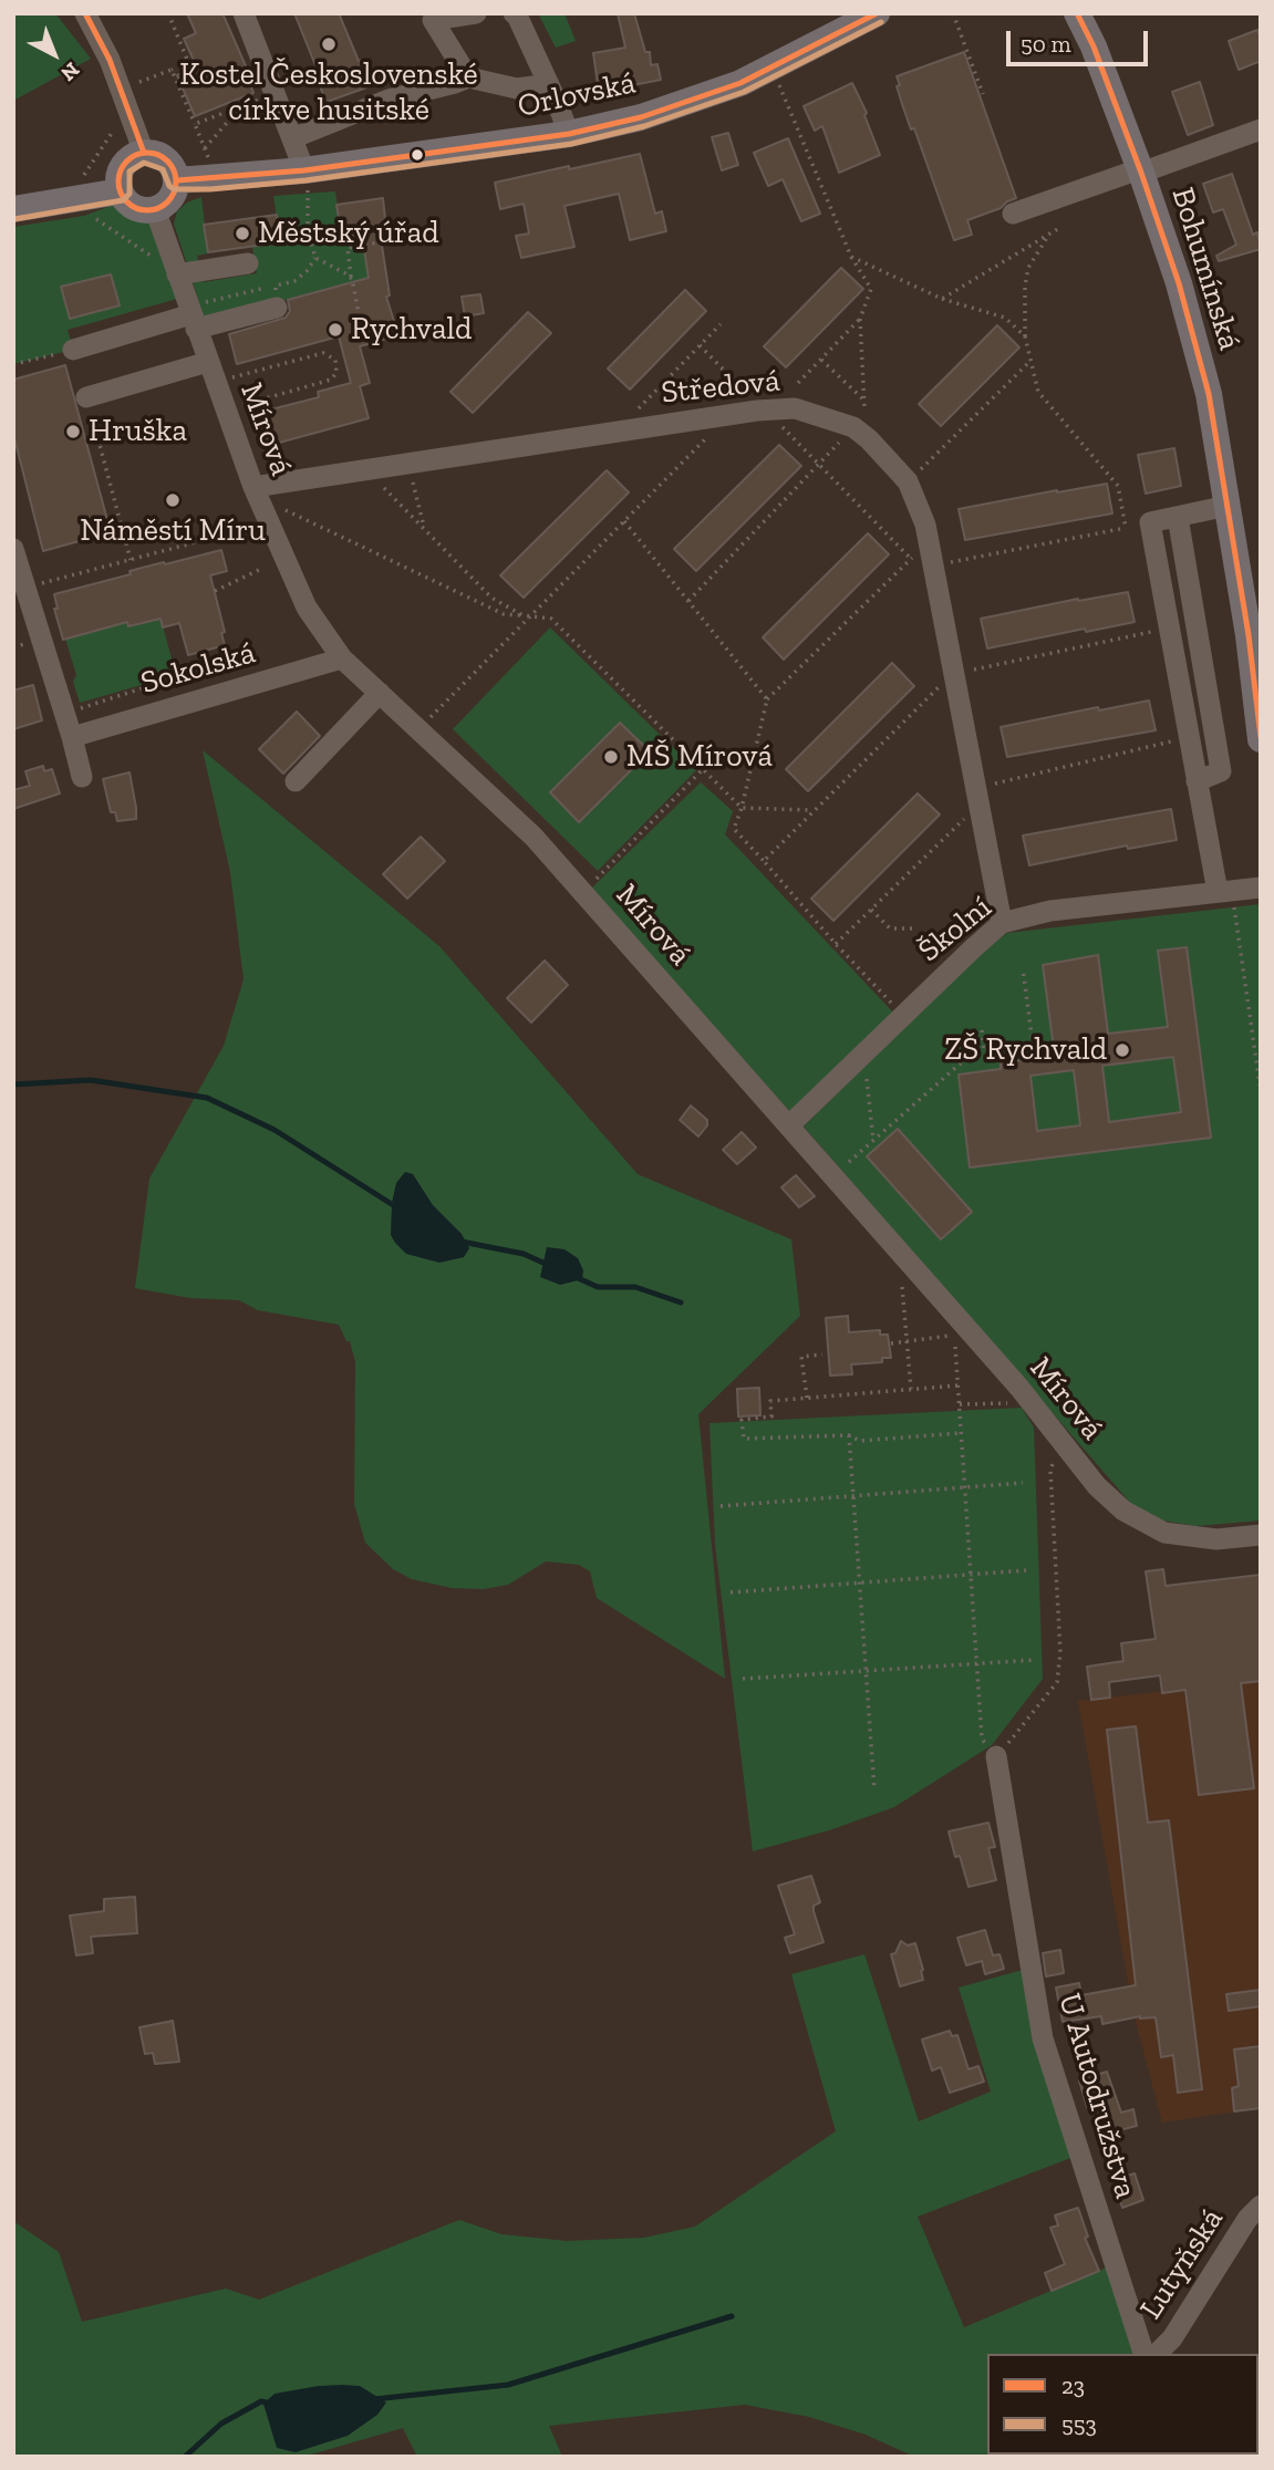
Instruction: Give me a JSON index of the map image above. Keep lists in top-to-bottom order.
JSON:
{
  "streets": {
    "main road": ["Orlovská", "Bohumínská"],
    "street": [
      "Středová",
      "Mírová",
      "Sokolská",
      "Školní",
      "U Autodružstva",
      "Lutyňská"
    ]
  },
  "crossings": [
    ["Orlovská", "Mírová"],
    ["Středová", "Mírová"],
    ["Středová", "Školní"],
    ["Mírová", "Sokolská"],
    ["Mírová", "Školní"]
  ],
  "places": [
    "Kostel Československé církve husitské",
    "Městský úřad",
    "Rychvald",
    "Hruška",
    "Náměstí Míru",
    "MŠ Mírová",
    "ZŠ Rychvald"
  ],
  "lines": ["transit line 23", "transit line 553"],
  "legend": ["23", "553"],
  "scale_bar": "50 m",
  "north": "bottom right"
}
